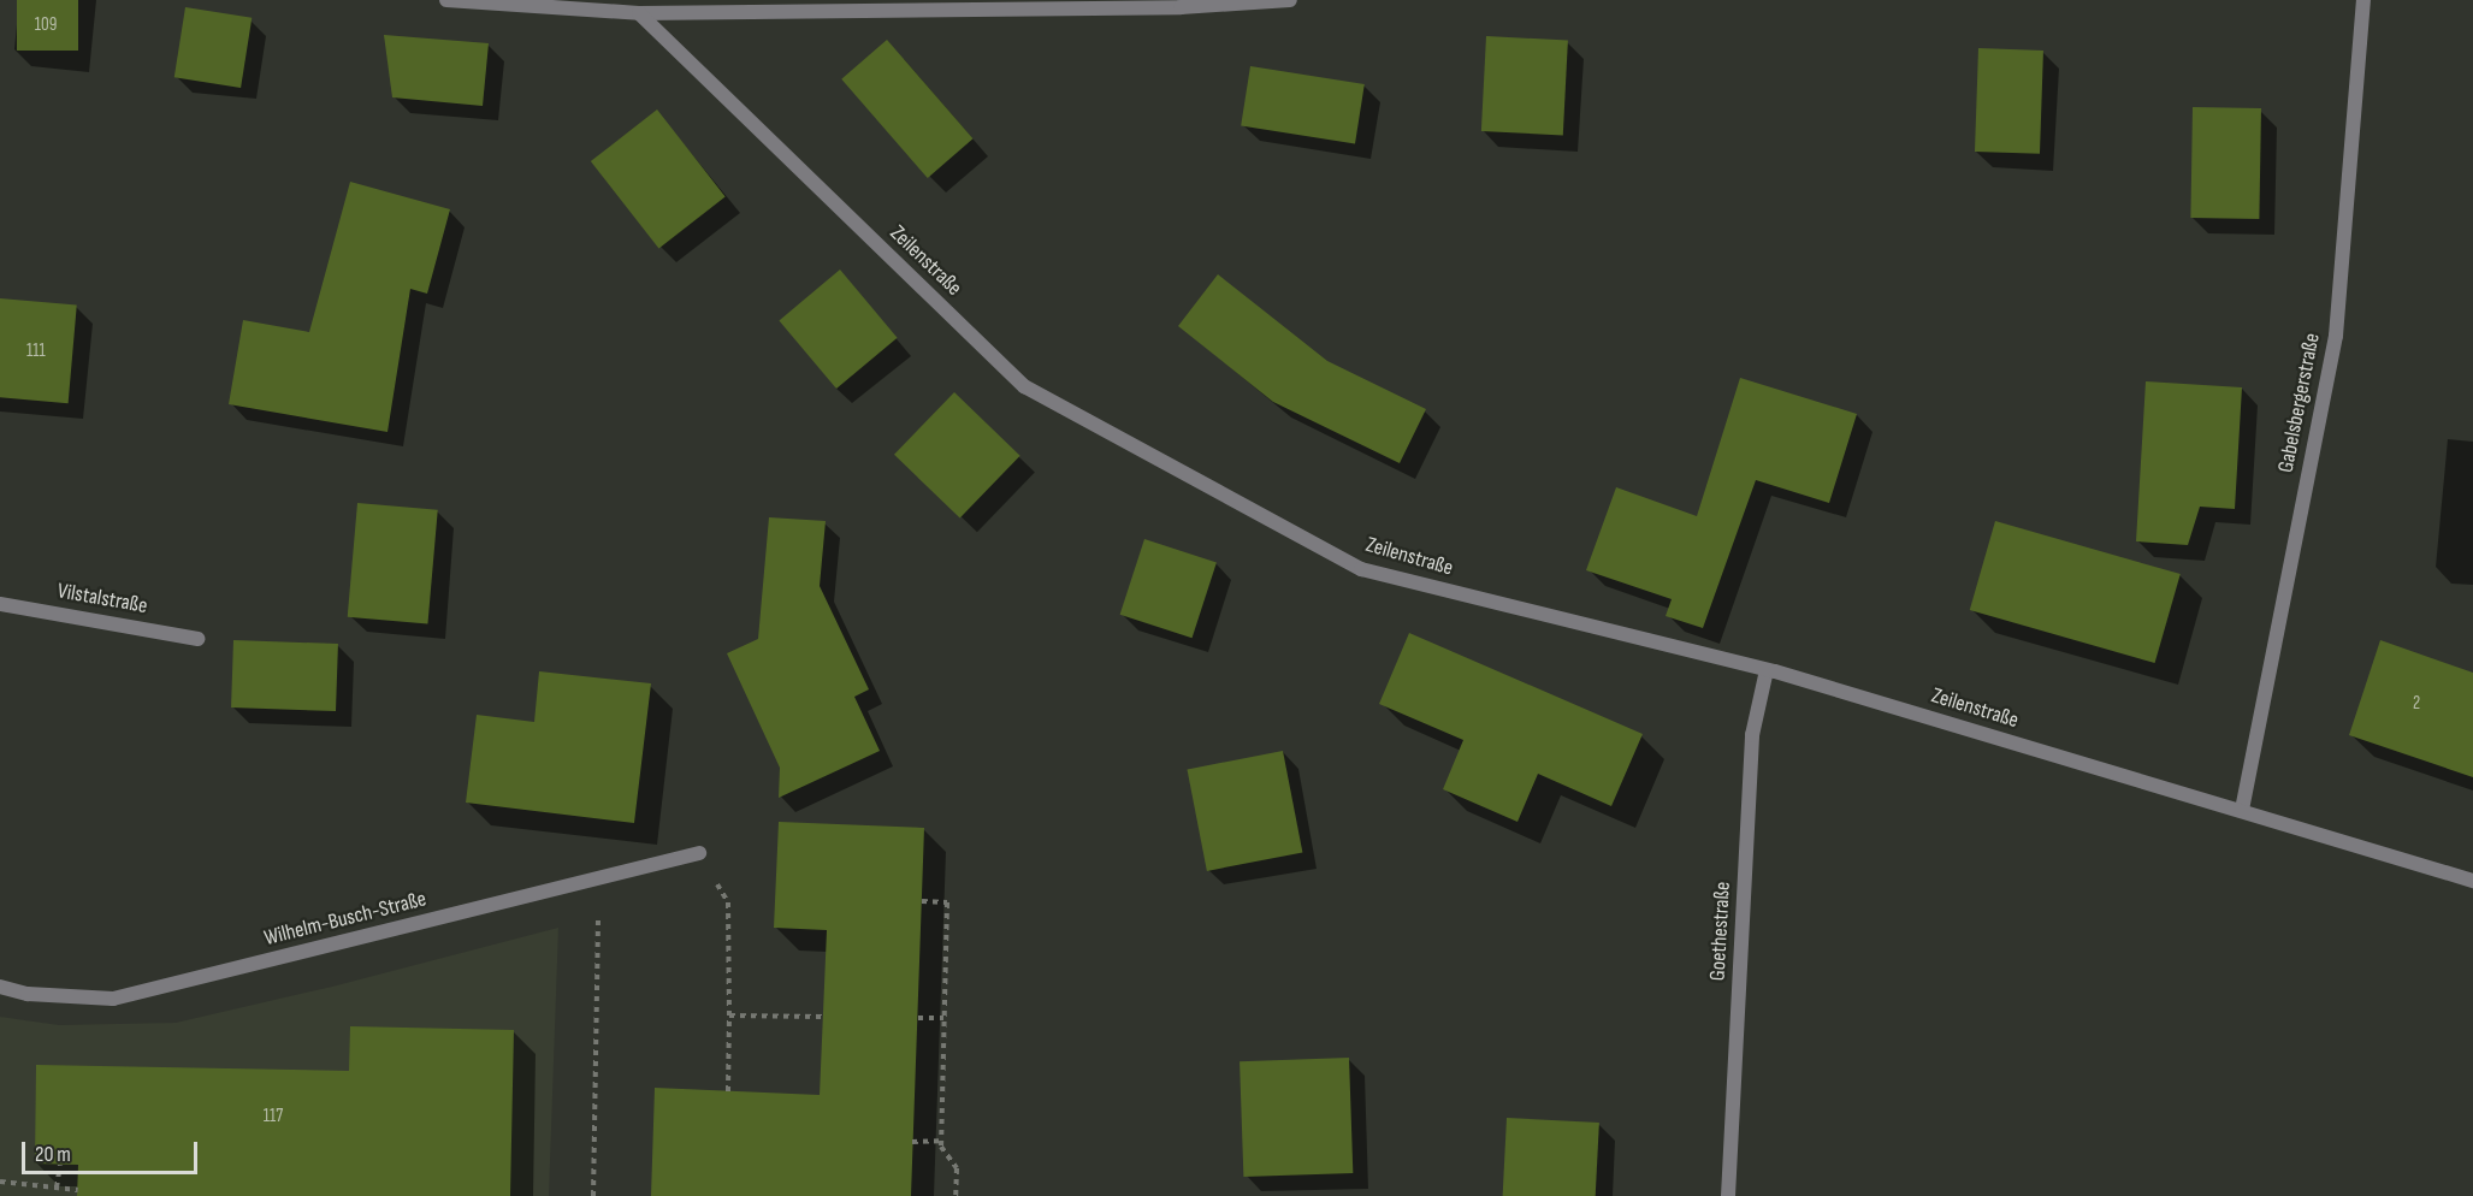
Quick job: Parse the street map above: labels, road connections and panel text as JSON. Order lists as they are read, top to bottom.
{
  "streets": {
    "street": [
      "Zeilenstraße",
      "Gabelsbergerstraße",
      "Vilstalstraße",
      "Wilhelm-Busch-Straße",
      "Goethestraße"
    ]
  },
  "crossings": [
    ["Zeilenstraße", "Gabelsbergerstraße"],
    ["Zeilenstraße", "Goethestraße"]
  ],
  "house_numbers": [
    "109",
    "111",
    "2",
    "117"
  ],
  "scale_bar": "20 m"
}
